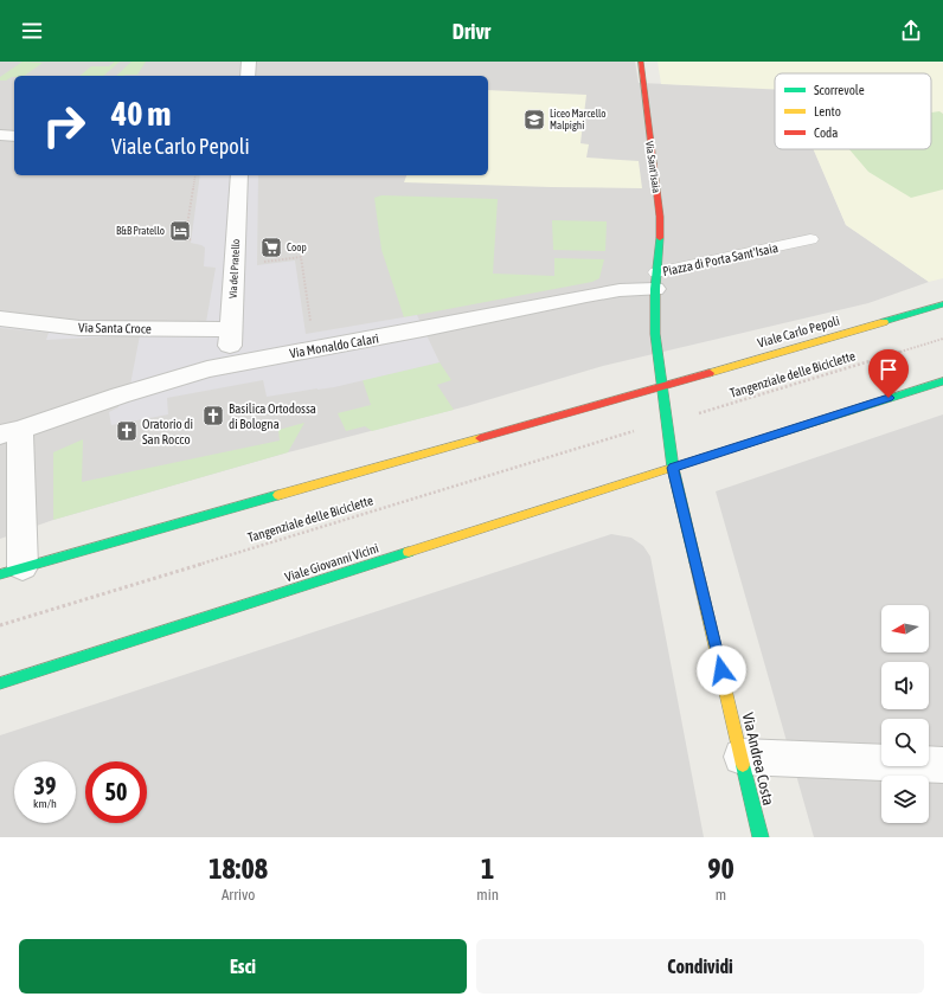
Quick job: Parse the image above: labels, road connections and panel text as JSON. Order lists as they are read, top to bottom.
{
  "streets": {
    "main road": [
      "Via Sant'Isaia",
      "Piazza di Porta Sant'Isaia",
      "Viale Carlo Pepoli",
      "Viale Giovanni Vicini",
      "Via Andrea Costa"
    ],
    "street": ["Via del Pratello", "Via Santa Croce", "Via Monaldo Calari"],
    "path": ["Tangenziale delle Biciclette"]
  },
  "crossings": [
    ["Via Sant'Isaia", "Piazza di Porta Sant'Isaia"],
    ["Via Sant'Isaia", "Via Monaldo Calari"],
    ["Piazza di Porta Sant'Isaia", "Viale Carlo Pepoli"],
    ["Piazza di Porta Sant'Isaia", "Via Monaldo Calari"],
    ["Piazza di Porta Sant'Isaia", "Viale Giovanni Vicini"],
    ["Piazza di Porta Sant'Isaia", "Via Andrea Costa"],
    ["Via del Pratello", "Via Santa Croce"],
    ["Via del Pratello", "Via Monaldo Calari"],
    ["Viale Giovanni Vicini", "Via Andrea Costa"]
  ],
  "places": {
    "school or university": ["Liceo Marcello Malpighi"],
    "hotel": ["B&B Pratello"],
    "supermarket": ["Coop"],
    "church": ["Basilica Ortodossa di Bologna", "Oratorio di San Rocco"]
  },
  "legend": ["Scorrevole", "Lento", "Coda"],
  "north": "left",
  "page": {
    "header": "Drivr",
    "turn": ["40 m", "Viale Carlo Pepoli"],
    "speed": "39 km/h",
    "limit": "50",
    "eta": [
      "18:08",
      "Arrivo",
      "1",
      "min",
      "90",
      "m"
    ],
    "buttons": ["Esci", "Condividi"]
  }
}
